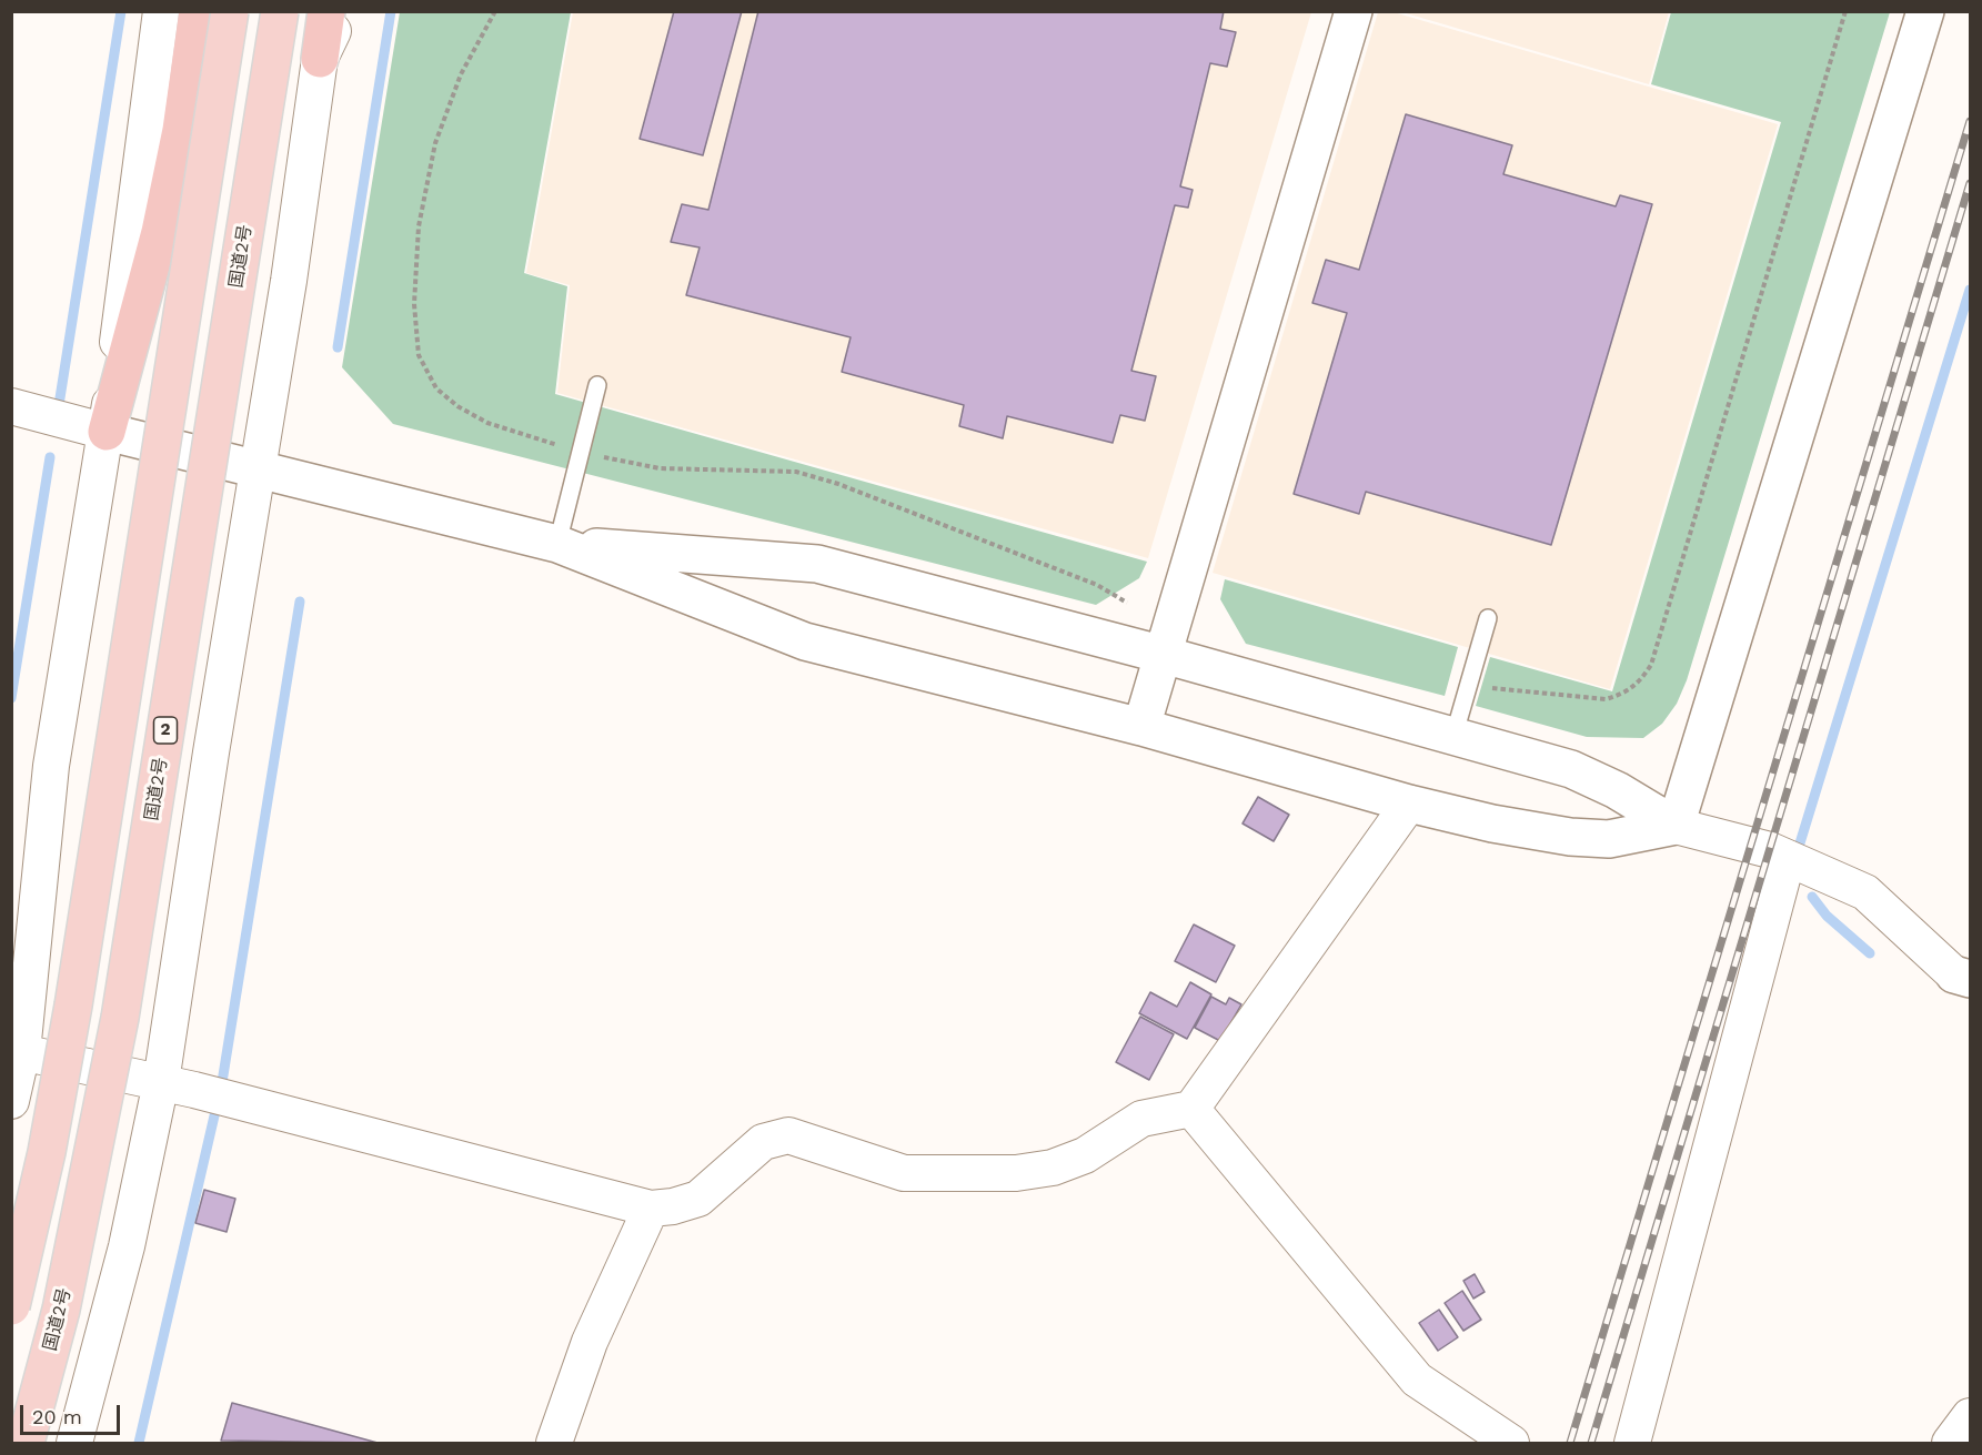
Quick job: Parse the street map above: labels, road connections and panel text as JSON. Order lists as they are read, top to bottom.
{
  "streets": {
    "highway": ["国道2号", "2"]
  },
  "scale_bar": "20 m"
}
